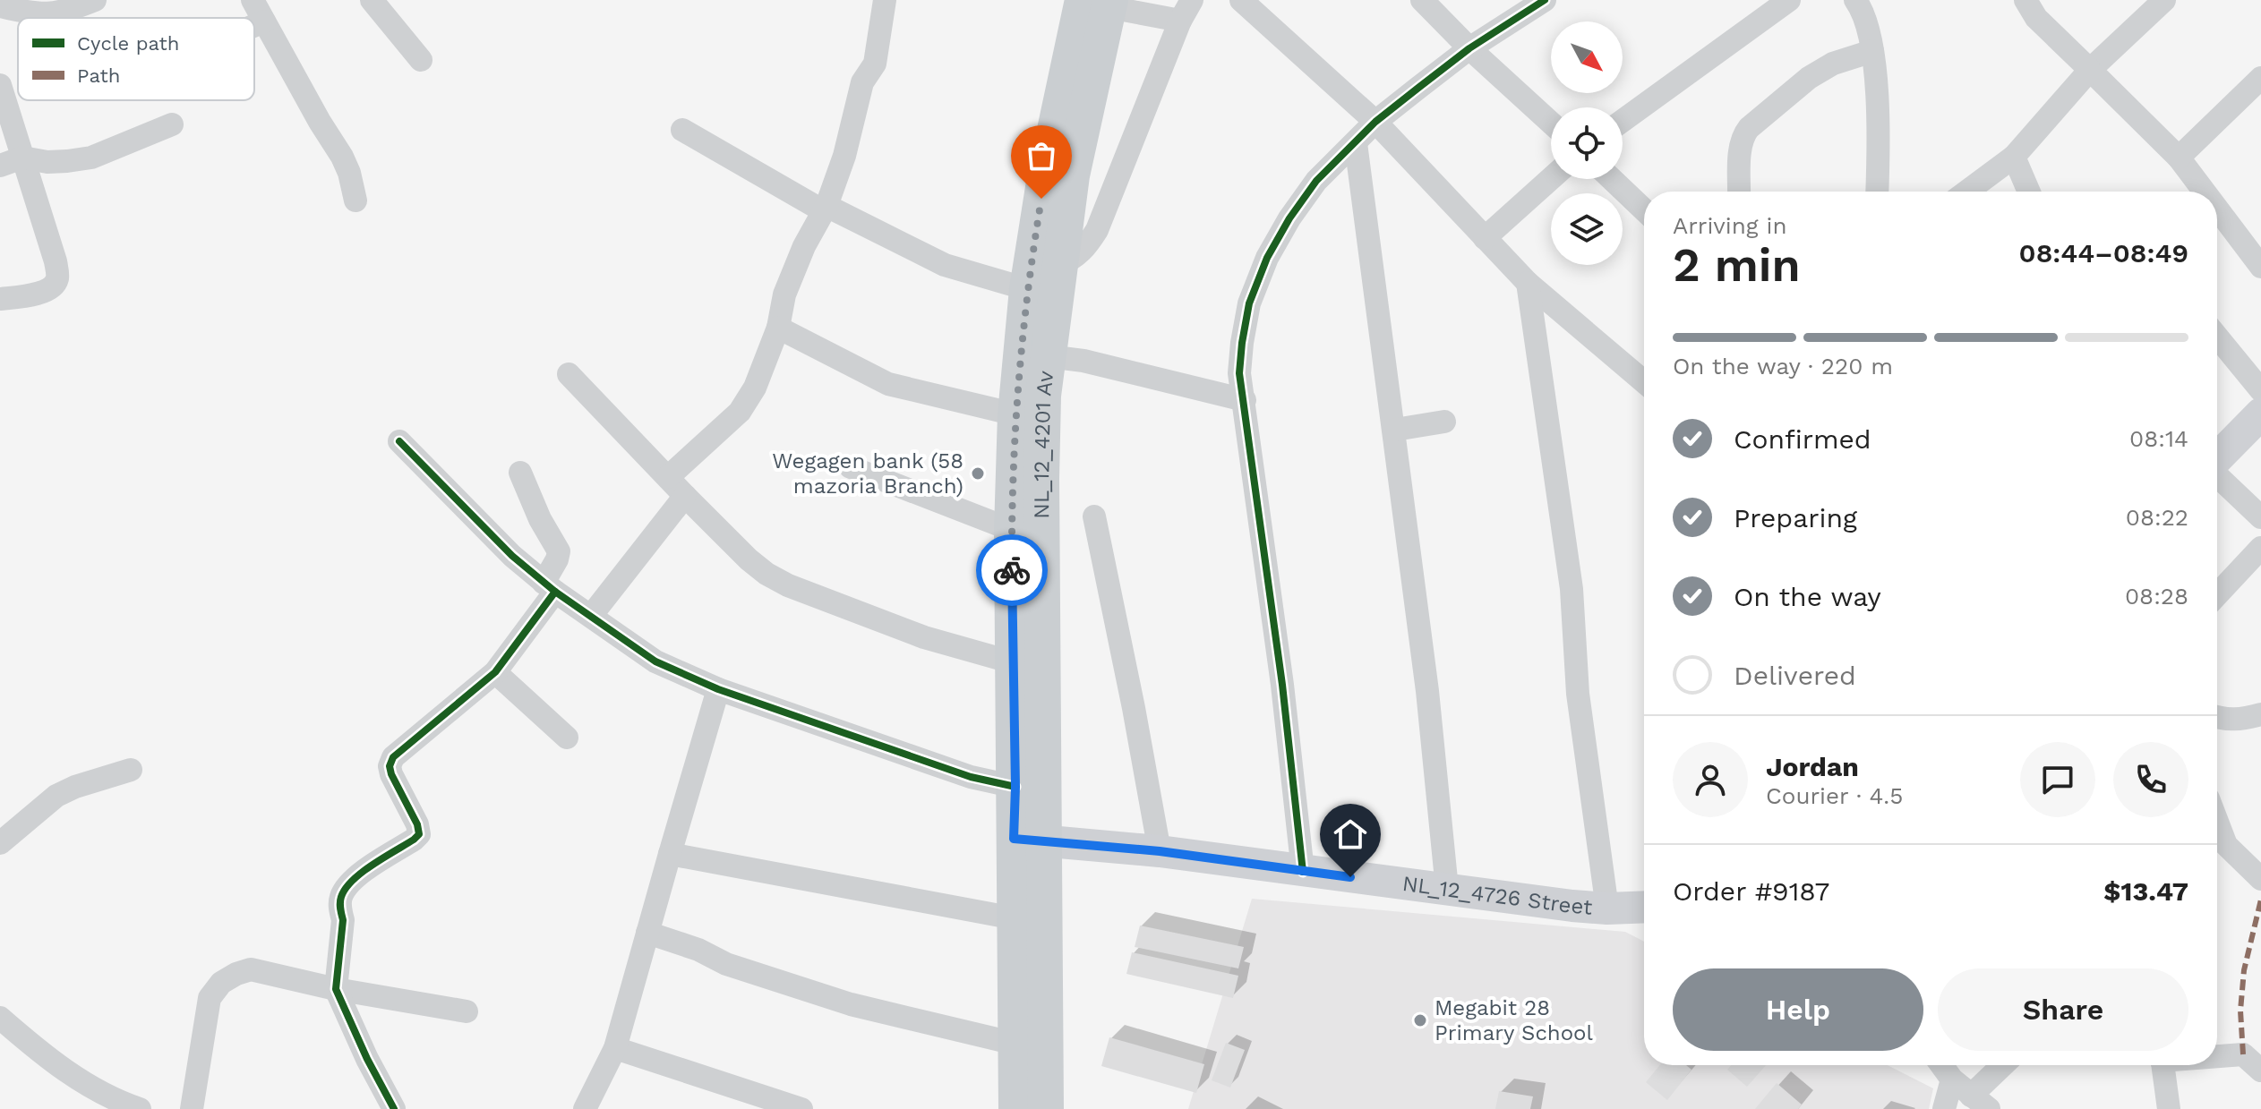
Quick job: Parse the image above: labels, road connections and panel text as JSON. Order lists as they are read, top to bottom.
{
  "streets": {
    "main road": ["NL_12_4201 Av"],
    "street": ["NL_12_4726 Street"]
  },
  "crossings": [
    ["NL_12_4201 Av", "NL_12_4726 Street"]
  ],
  "places": ["Wegagen bank (58 mazoria Branch)", "Megabit 28 Primary School"],
  "legend": ["Cycle path", "Path"],
  "north": "bottom right",
  "page": {
    "heading": ["2 min", "Arriving in", "08:44–08:49"],
    "panel": [
      "Jordan",
      "Courier · 4.5",
      "Order #9187",
      "$13.47"
    ],
    "bar": "On the way · 220 m",
    "list": [
      ["Confirmed", "08:14"],
      ["Preparing", "08:22"],
      ["On the way", "08:28"],
      "Delivered"
    ],
    "buttons": ["Help", "Share"]
  }
}
